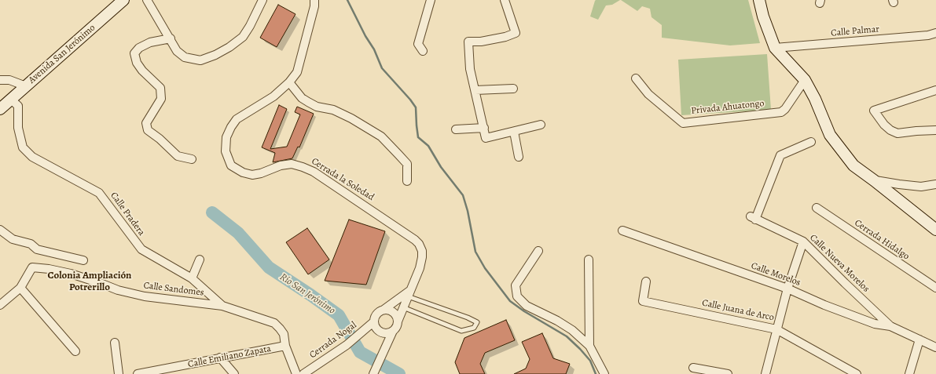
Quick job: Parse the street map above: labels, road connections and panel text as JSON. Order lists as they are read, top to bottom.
{
  "streets": {
    "street": [
      "Calle Palmar",
      "Avenida San Jerónimo",
      "Privada Ahuatongo",
      "Cerrada la Soledad",
      "Calle Pradera",
      "Cerrada Hidalgo",
      "Calle Nueva Morelos",
      "Calle Morelos",
      "Calle Sandomes",
      "Calle Juana de Arco",
      "Cerrada Nogal",
      "Calle Emiliano Zapata"
    ]
  },
  "crossings": [
    ["Avenida San Jerónimo", "Calle Pradera"],
    ["Cerrada la Soledad", "Cerrada Nogal"],
    ["Calle Pradera", "Calle Sandomes"],
    ["Calle Nueva Morelos", "Calle Morelos"]
  ],
  "districts": ["Colonia Ampliación Potrerillo"],
  "water": ["Río San Jerónimo"]
}
